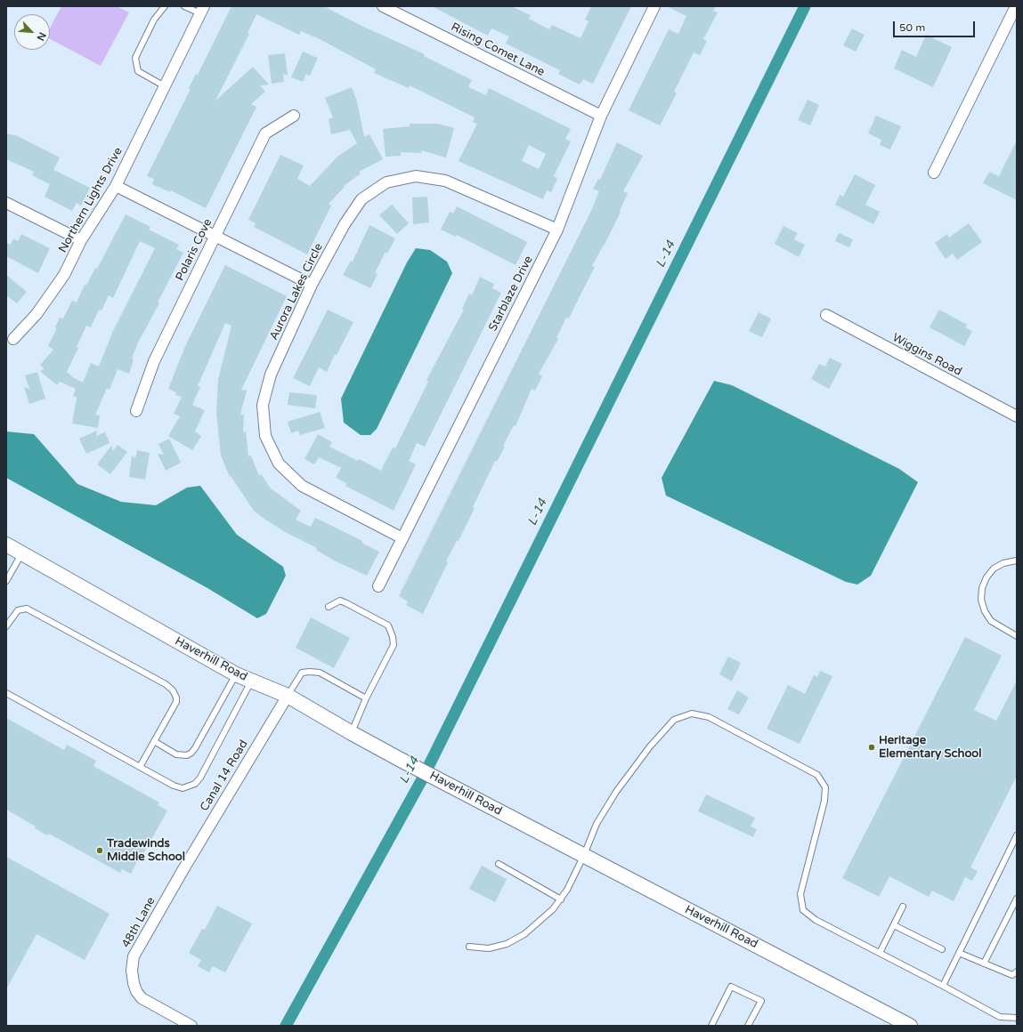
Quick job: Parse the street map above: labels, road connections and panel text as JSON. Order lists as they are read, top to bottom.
{
  "streets": {
    "street": [
      "Rising Comet Lane",
      "Northern Lights Drive",
      "Polaris Cove",
      "Aurora Lakes Circle",
      "Starblaze Drive",
      "Wiggins Road",
      "Haverhill Road",
      "Canal 14 Road",
      "48th Lane"
    ]
  },
  "crossings": [
    ["Rising Comet Lane", "Starblaze Drive"],
    ["Aurora Lakes Circle", "Starblaze Drive"],
    ["Haverhill Road", "Canal 14 Road"],
    ["Canal 14 Road", "48th Lane"]
  ],
  "water": ["L-14"],
  "places": ["Heritage Elementary School", "Tradewinds Middle School"],
  "scale_bar": "50 m",
  "north": "bottom right"
}
